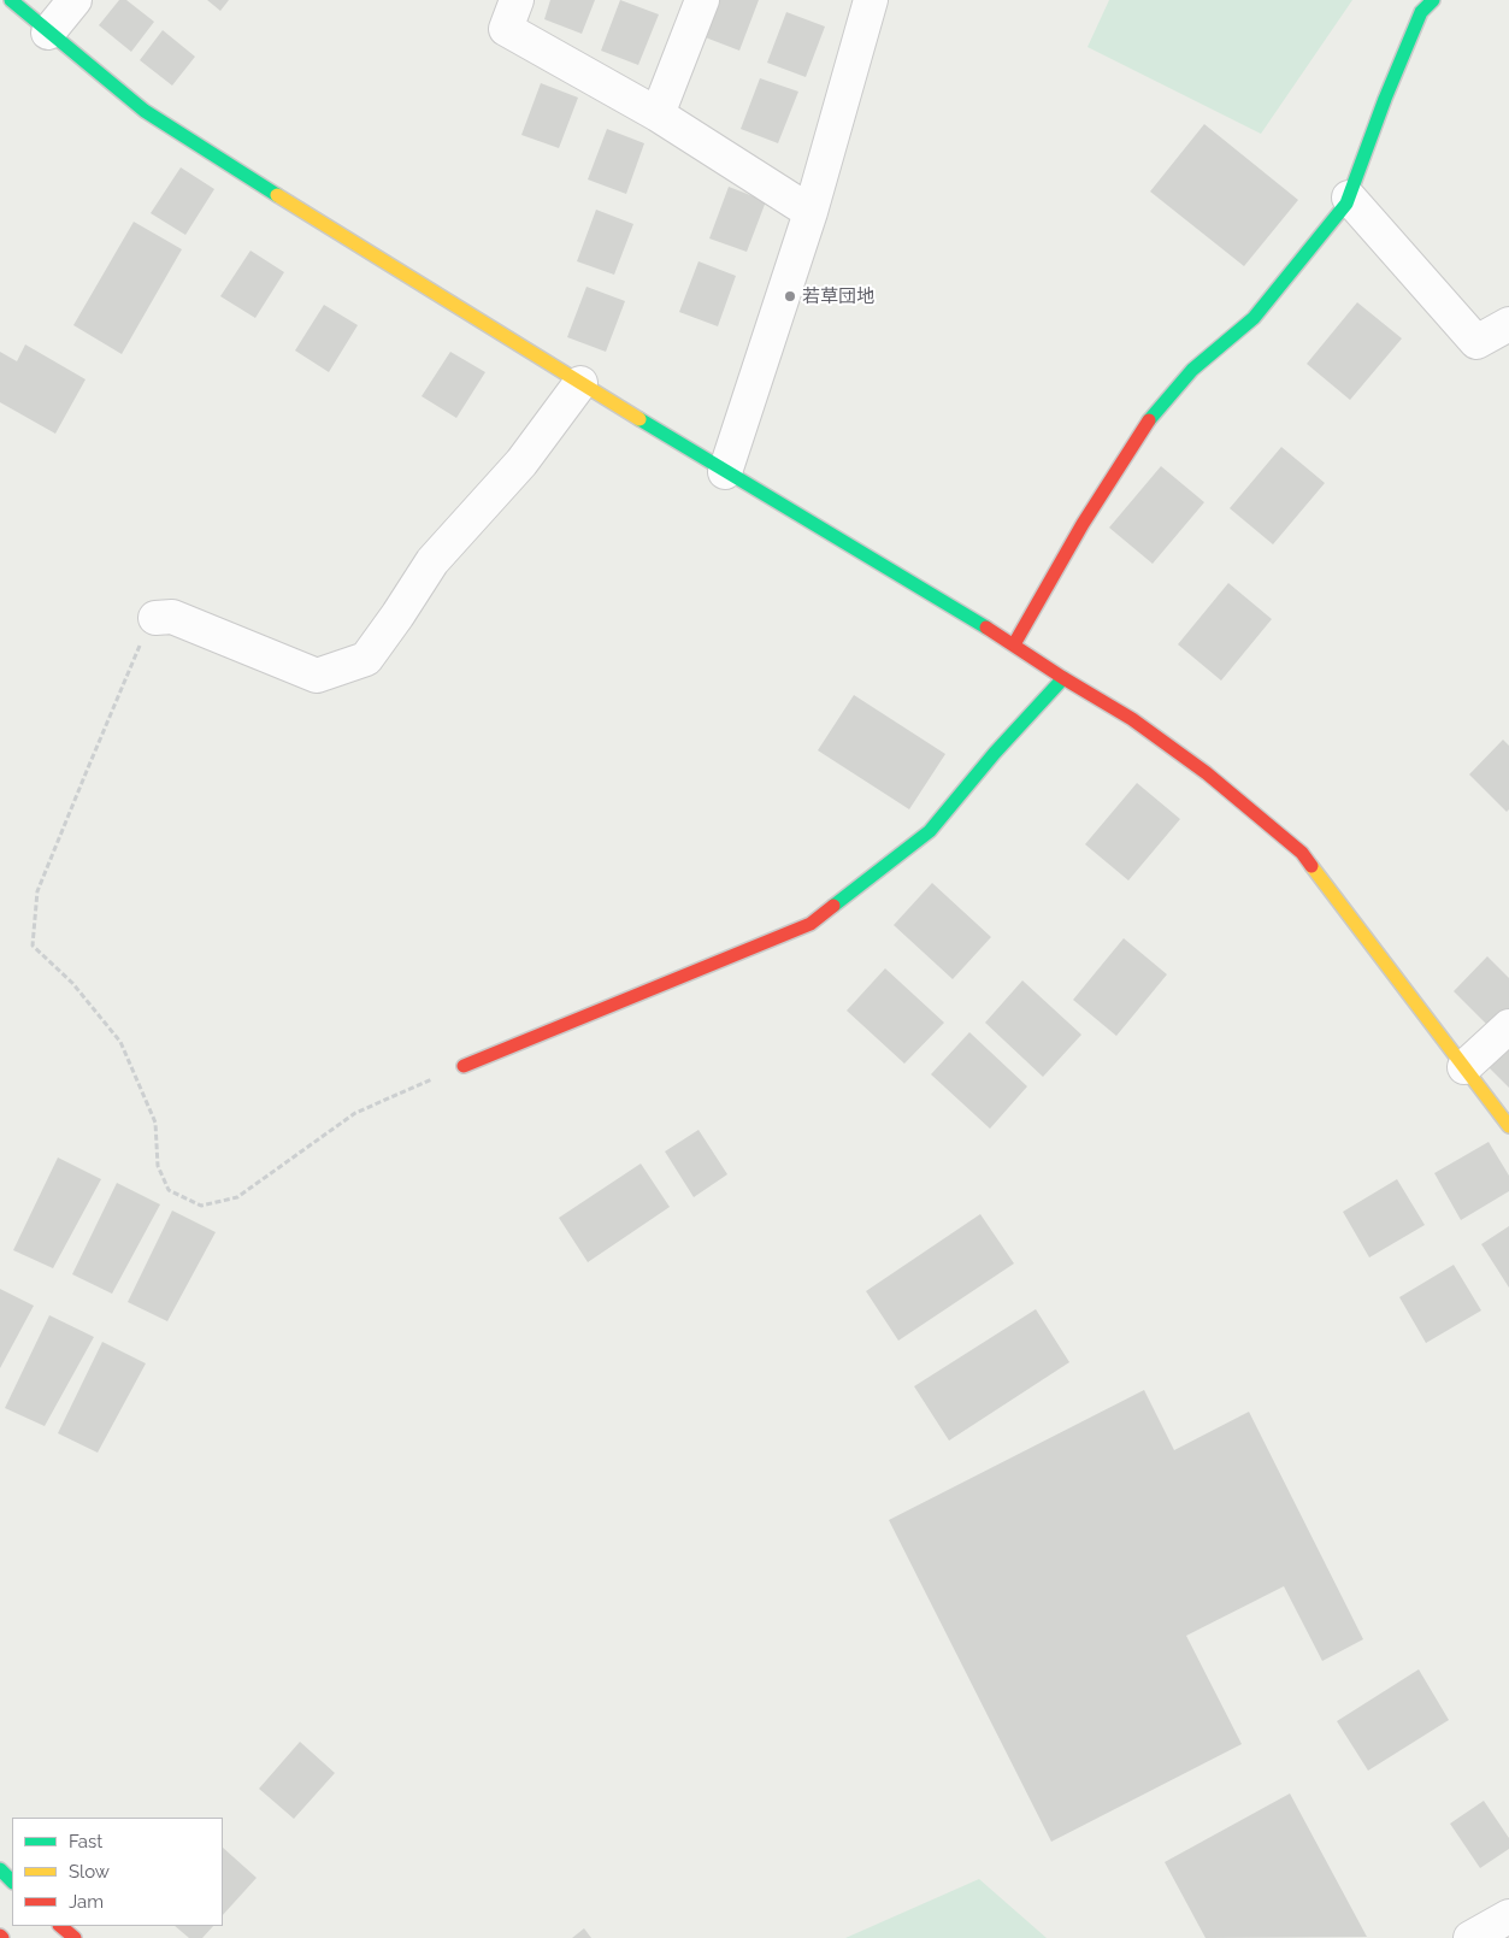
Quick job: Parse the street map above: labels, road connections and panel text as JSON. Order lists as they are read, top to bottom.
{
  "places": ["若草団地"],
  "legend": ["Fast", "Slow", "Jam"]
}
